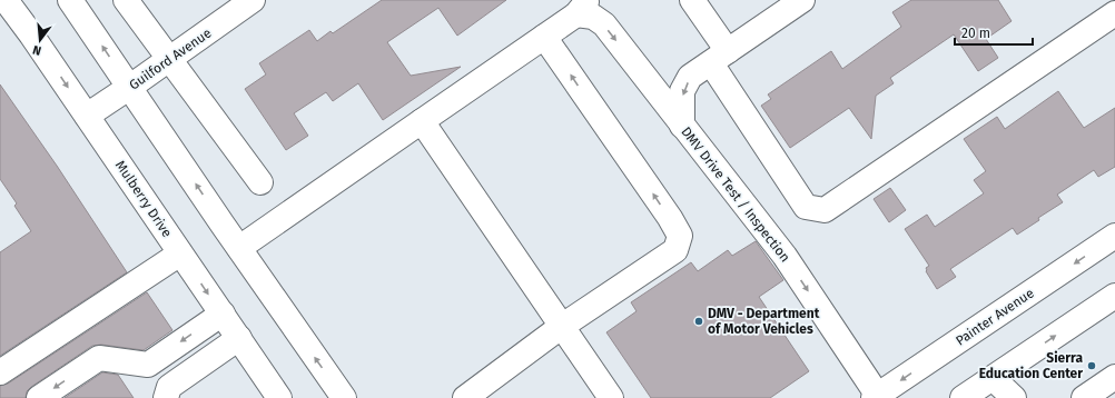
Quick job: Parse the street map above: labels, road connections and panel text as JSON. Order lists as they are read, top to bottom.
{
  "streets": {
    "main road": [
      "Guilford Avenue",
      "DMV Drive Test / Inspection",
      "Mulberry Drive",
      "Painter Avenue"
    ]
  },
  "crossings": [
    ["Guilford Avenue", "Mulberry Drive"],
    ["DMV Drive Test / Inspection", "Painter Avenue"]
  ],
  "places": ["DMV - Department of Motor Vehicles", "Sierra Education Center"],
  "scale_bar": "20 m",
  "north": "bottom"
}
